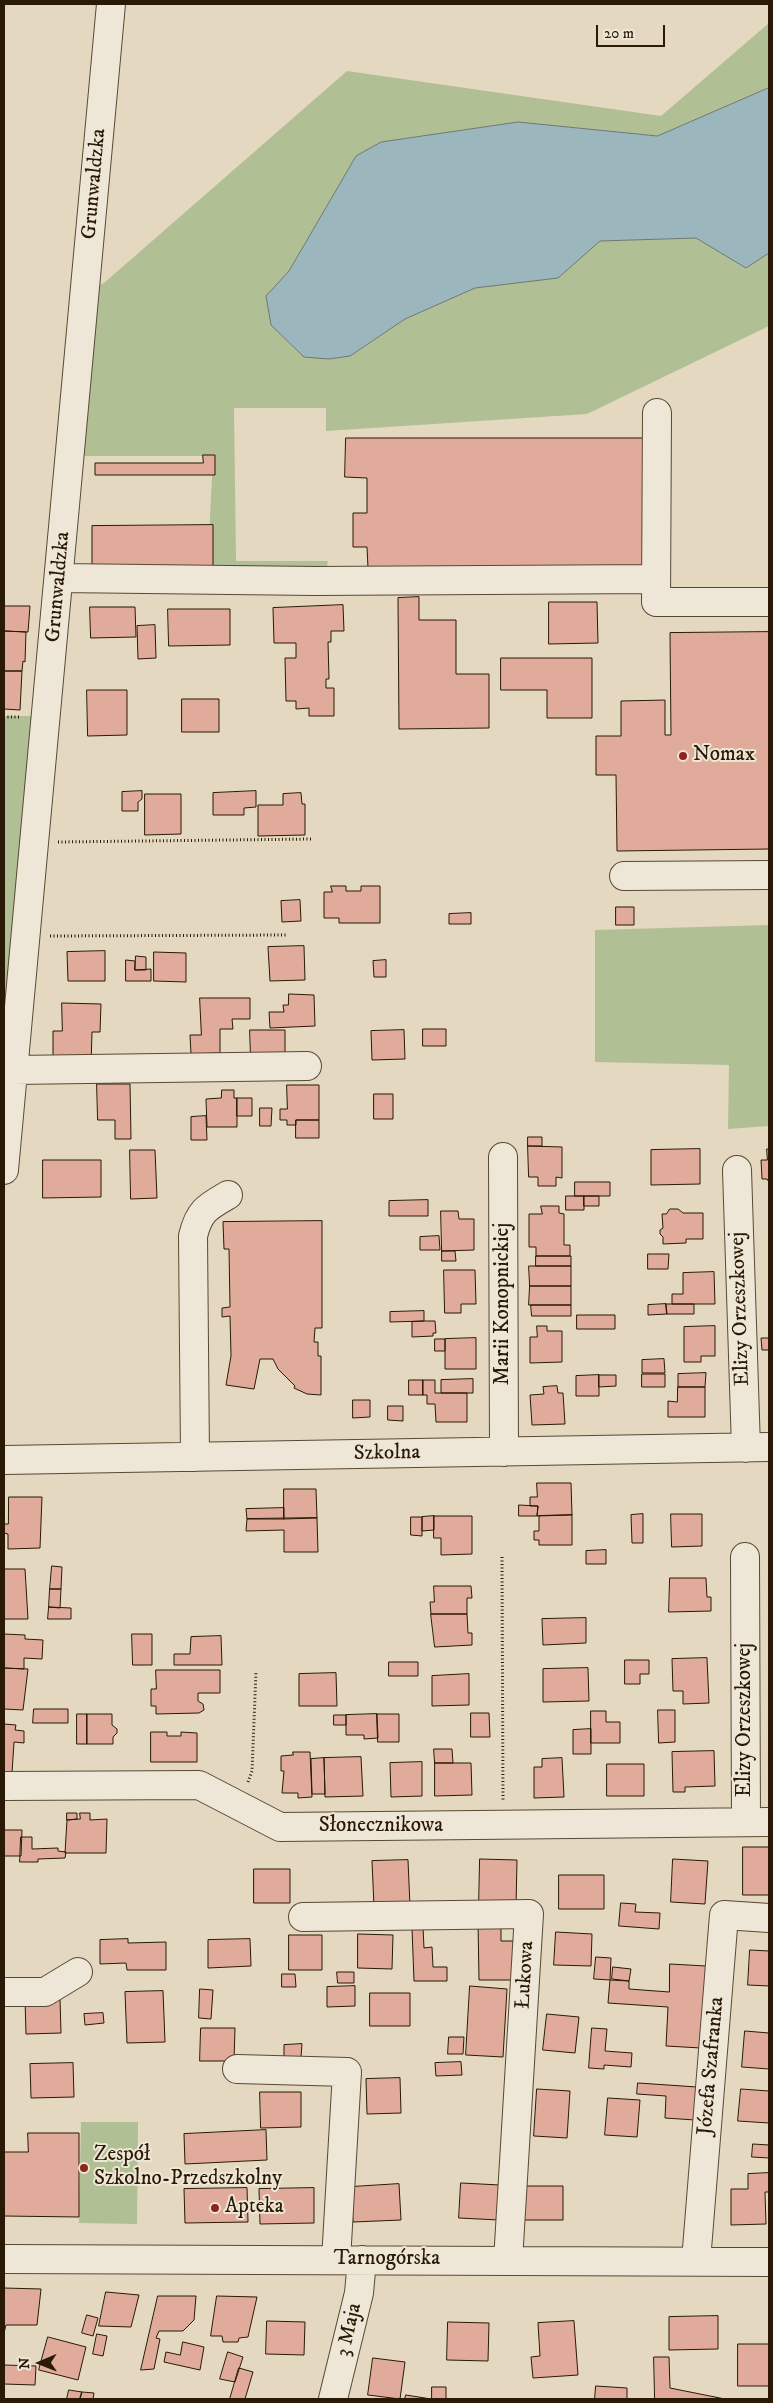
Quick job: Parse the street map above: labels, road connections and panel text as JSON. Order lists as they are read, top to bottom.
{
  "streets": {
    "street": [
      "Grunwaldzka",
      "Marii Konopnickiej",
      "Elizy Orzeszkowej",
      "Szkolna",
      "Słonecznikowa",
      "Łukowa",
      "Józefa Szafranka",
      "Tarnogórska",
      "3 Maja"
    ]
  },
  "crossings": [
    ["Marii Konopnickiej", "Szkolna"],
    ["Elizy Orzeszkowej", "Szkolna"],
    ["Elizy Orzeszkowej", "Słonecznikowa"],
    ["Łukowa", "Tarnogórska"],
    ["Józefa Szafranka", "Tarnogórska"],
    ["Tarnogórska", "3 Maja"]
  ],
  "places": ["Nomax", "Zespół Szkolno-Przedszkolny", "Apteka"],
  "scale_bar": "20 m",
  "north": "left"
}
